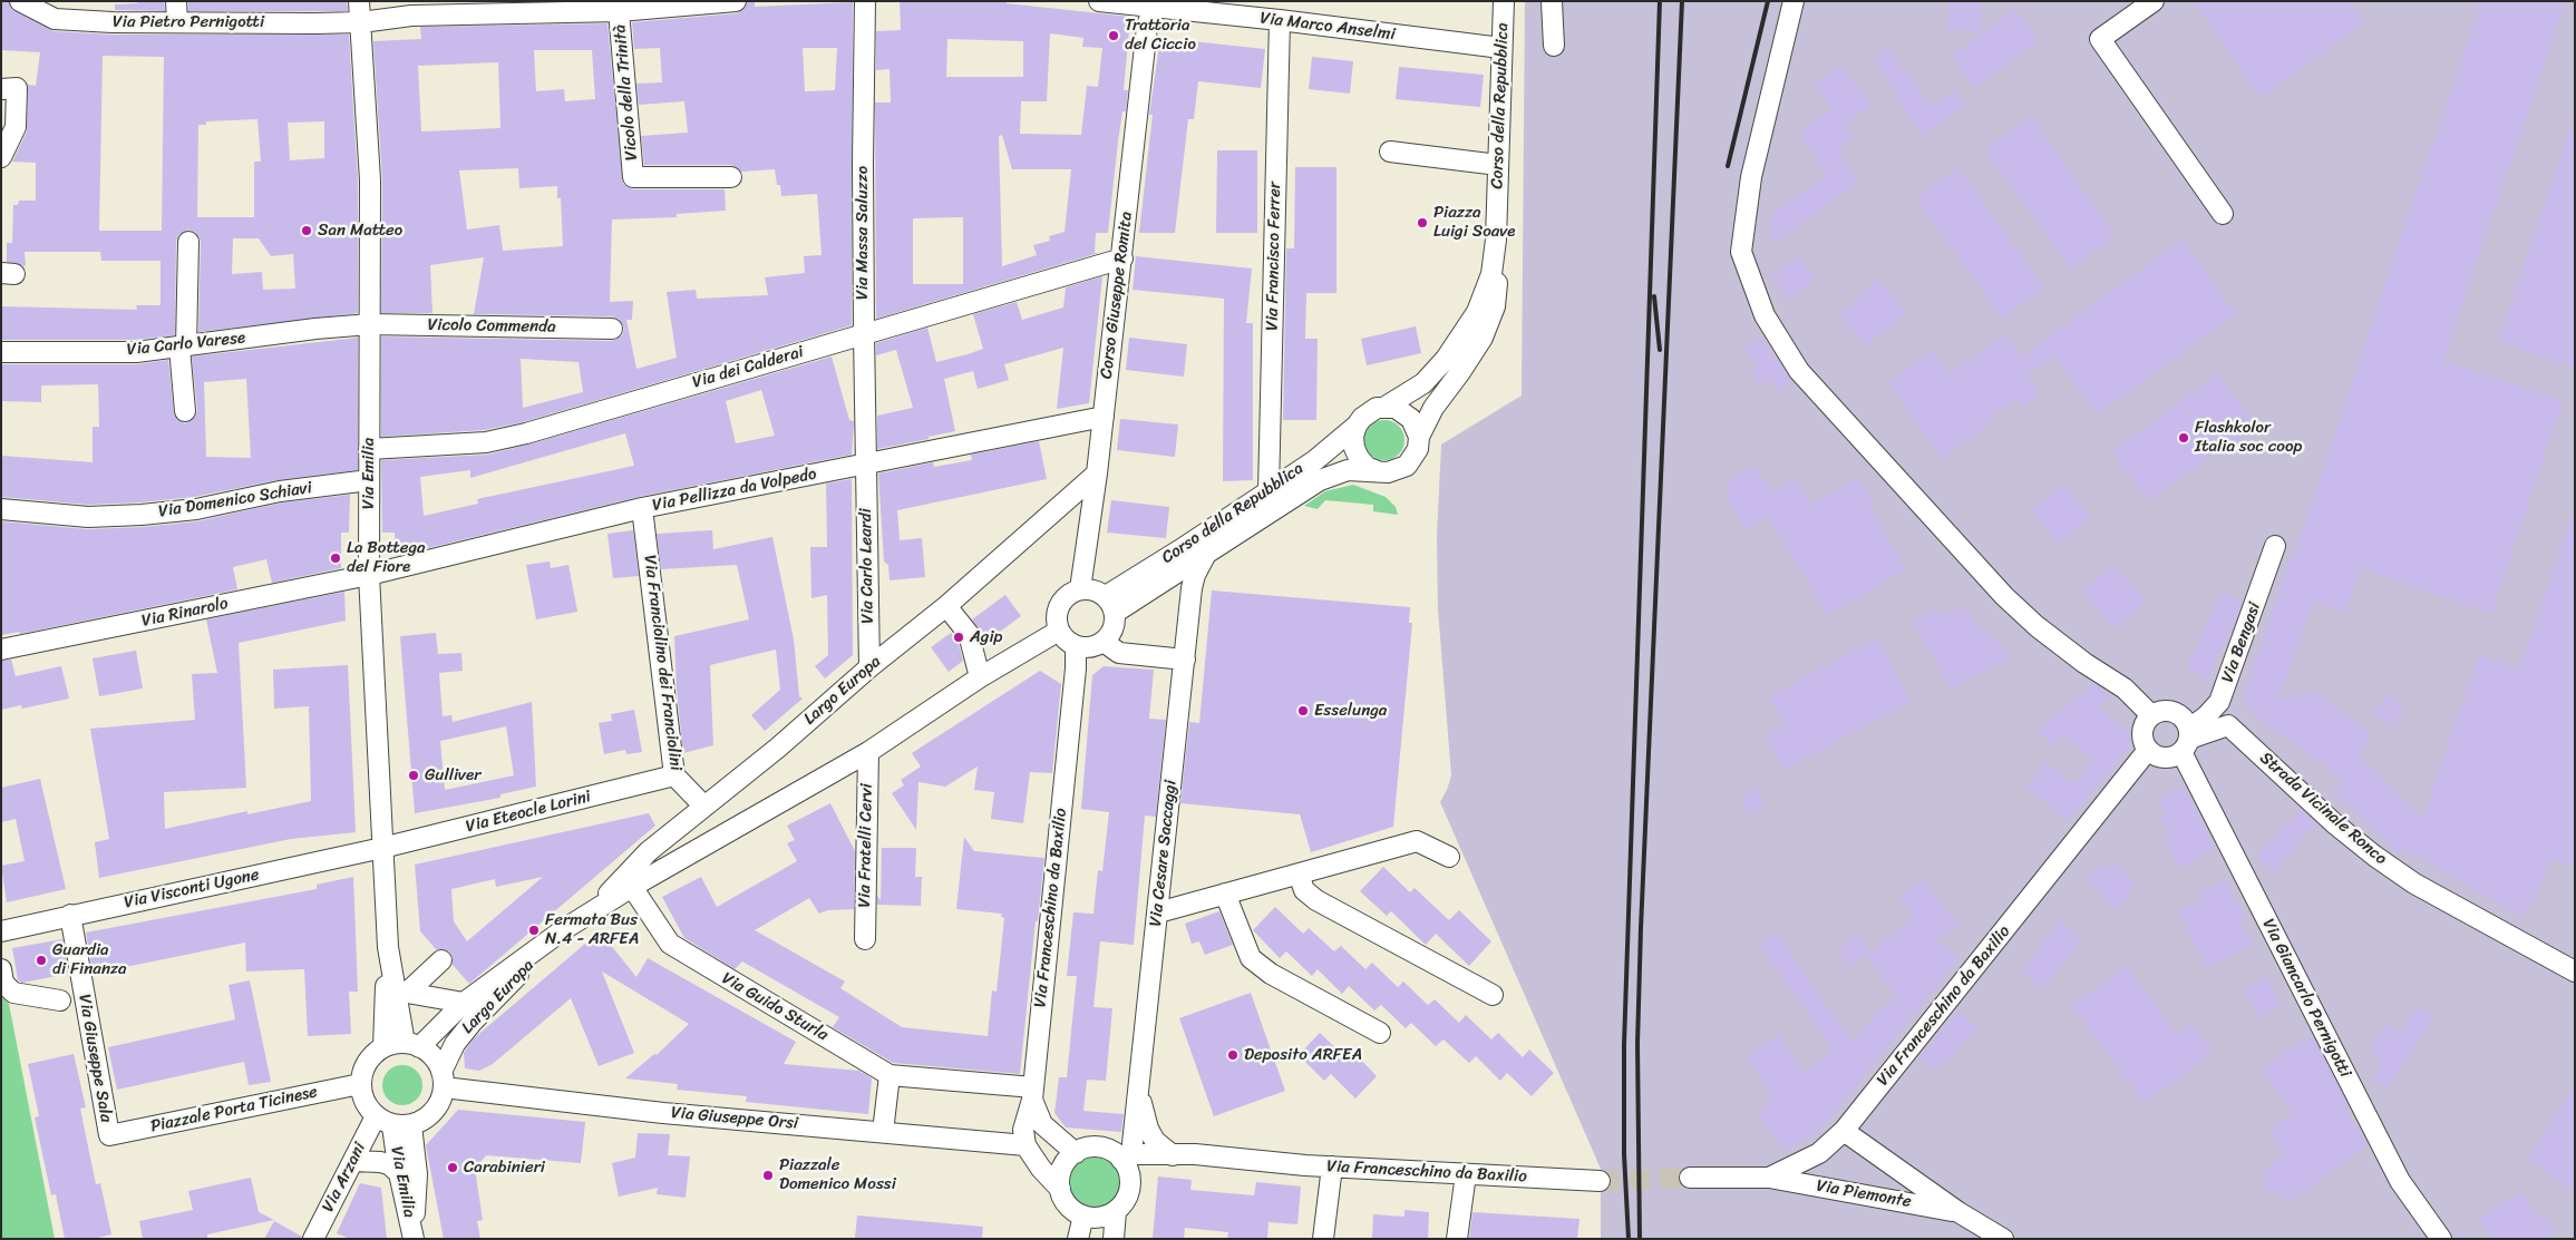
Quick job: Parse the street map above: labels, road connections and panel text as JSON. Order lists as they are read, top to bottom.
{
  "streets": {
    "street": [
      "Via Pietro Pernigotti",
      "Via Marco Anselmi",
      "Vicolo della Trinità",
      "Corso della Repubblica",
      "Via Massa Saluzzo",
      "Via Francisco Ferrer",
      "Corso Giuseppe Romita",
      "Vicolo Commenda",
      "Via Carlo Varese",
      "Via dei Calderai",
      "Via Emilia",
      "Via Pellizza da Volpedo",
      "Via Domenico Schiavi",
      "Via Carlo Leardi",
      "Via Rinarolo",
      "Via Bengasi",
      "Via Franciolino dei Franciolini",
      "Largo Europa",
      "Strada Vicinale Ronco",
      "Via Eteocle Lorini",
      "Via Fratelli Cervi",
      "Via Cesare Saccaggi",
      "Via Visconti Ugone",
      "Via Franceschino da Baxilio",
      "Via Giancarlo Pernigotti",
      "Via Guido Sturla",
      "Via Giuseppe Sala",
      "Piazzale Porta Ticinese",
      "Via Giuseppe Orsi",
      "Via Arzani",
      "Via Piemonte"
    ]
  },
  "crossings": [
    ["Via Pietro Pernigotti", "Vicolo della Trinità"],
    ["Via Pietro Pernigotti", "Via Emilia"],
    ["Via Marco Anselmi", "Corso della Repubblica"],
    ["Via Marco Anselmi", "Via Francisco Ferrer"],
    ["Via Marco Anselmi", "Corso Giuseppe Romita"],
    ["Corso della Repubblica", "Via Francisco Ferrer"],
    ["Corso della Repubblica", "Corso Giuseppe Romita"],
    ["Corso della Repubblica", "Largo Europa"],
    ["Corso della Repubblica", "Via Cesare Saccaggi"],
    ["Corso della Repubblica", "Via Franceschino da Baxilio"],
    ["Via Massa Saluzzo", "Via dei Calderai"],
    ["Via Massa Saluzzo", "Via Pellizza da Volpedo"],
    ["Via Massa Saluzzo", "Via Carlo Leardi"],
    ["Corso Giuseppe Romita", "Via dei Calderai"],
    ["Corso Giuseppe Romita", "Via Pellizza da Volpedo"],
    ["Corso Giuseppe Romita", "Largo Europa"],
    ["Corso Giuseppe Romita", "Via Franceschino da Baxilio"],
    ["Vicolo Commenda", "Via Carlo Varese"],
    ["Vicolo Commenda", "Via Emilia"],
    ["Via Carlo Varese", "Via Emilia"],
    ["Via dei Calderai", "Via Emilia"],
    ["Via Emilia", "Via Pellizza da Volpedo"],
    ["Via Emilia", "Via Domenico Schiavi"],
    ["Via Emilia", "Via Rinarolo"],
    ["Via Emilia", "Largo Europa"],
    ["Via Emilia", "Via Eteocle Lorini"],
    ["Via Emilia", "Via Visconti Ugone"],
    ["Via Emilia", "Piazzale Porta Ticinese"],
    ["Via Emilia", "Via Giuseppe Orsi"],
    ["Via Emilia", "Via Arzani"],
    ["Via Pellizza da Volpedo", "Via Carlo Leardi"],
    ["Via Pellizza da Volpedo", "Via Rinarolo"],
    ["Via Pellizza da Volpedo", "Via Franciolino dei Franciolini"],
    ["Via Carlo Leardi", "Largo Europa"],
    ["Via Bengasi", "Strada Vicinale Ronco"],
    ["Via Bengasi", "Via Franceschino da Baxilio"],
    ["Via Bengasi", "Via Giancarlo Pernigotti"],
    ["Via Franciolino dei Franciolini", "Largo Europa"],
    ["Via Franciolino dei Franciolini", "Via Eteocle Lorini"],
    ["Largo Europa", "Via Fratelli Cervi"],
    ["Largo Europa", "Via Franceschino da Baxilio"],
    ["Largo Europa", "Via Guido Sturla"],
    ["Largo Europa", "Piazzale Porta Ticinese"],
    ["Largo Europa", "Via Giuseppe Orsi"],
    ["Largo Europa", "Via Arzani"],
    ["Strada Vicinale Ronco", "Via Franceschino da Baxilio"],
    ["Strada Vicinale Ronco", "Via Giancarlo Pernigotti"],
    ["Via Eteocle Lorini", "Via Visconti Ugone"],
    ["Via Cesare Saccaggi", "Via Franceschino da Baxilio"],
    ["Via Visconti Ugone", "Via Giuseppe Sala"],
    ["Via Franceschino da Baxilio", "Via Giancarlo Pernigotti"],
    ["Via Franceschino da Baxilio", "Via Piemonte"],
    ["Via Giuseppe Sala", "Piazzale Porta Ticinese"],
    ["Piazzale Porta Ticinese", "Via Giuseppe Orsi"],
    ["Piazzale Porta Ticinese", "Via Arzani"],
    ["Via Giuseppe Orsi", "Via Arzani"]
  ],
  "places": [
    "Trattoria del Ciccio",
    "Piazza Luigi Soave",
    "San Matteo",
    "Flashkolor Italia soc coop",
    "La Bottega del Fiore",
    "Agip",
    "Esselunga",
    "Gulliver",
    "Fermata Bus N.4 - ARFEA",
    "Guardia di Finanza",
    "Deposito ARFEA",
    "Carabinieri",
    "Piazzale Domenico Mossi"
  ]
}
